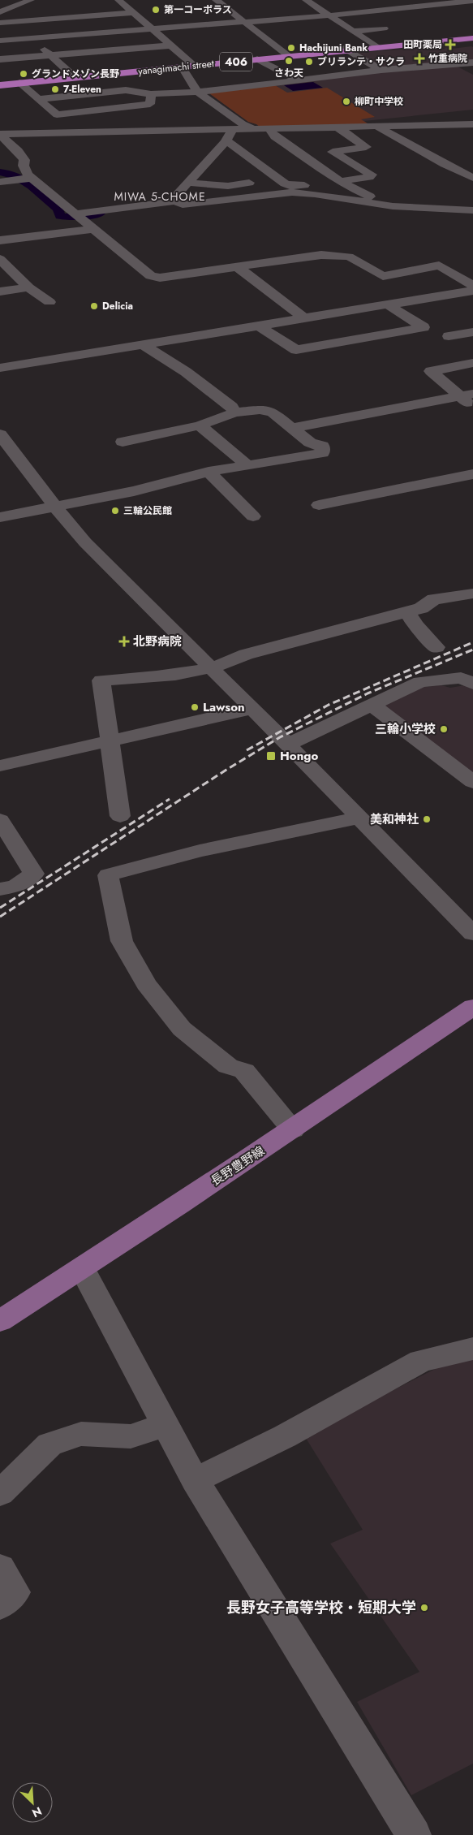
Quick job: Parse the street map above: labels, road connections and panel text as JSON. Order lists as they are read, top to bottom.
{
  "streets": {
    "highway": ["406", "yanagimachi street"],
    "main road": ["長野豊野線"]
  },
  "districts": ["MIWA 5-CHOME"],
  "places": {
    "other": [
      "第一コーポラス",
      "Hachijuni Bank",
      "さわ天",
      "ブリランテ・サクラ",
      "グランドメゾン長野",
      "7-Eleven",
      "柳町中学校",
      "Delicia",
      "三輪公民館",
      "Lawson",
      "三輪小学校",
      "美和神社",
      "長野女子高等学校・短期大学"
    ],
    "health": ["田町薬局", "竹重病院", "北野病院"],
    "transit": ["Hongo"]
  },
  "north": "bottom right"
}
